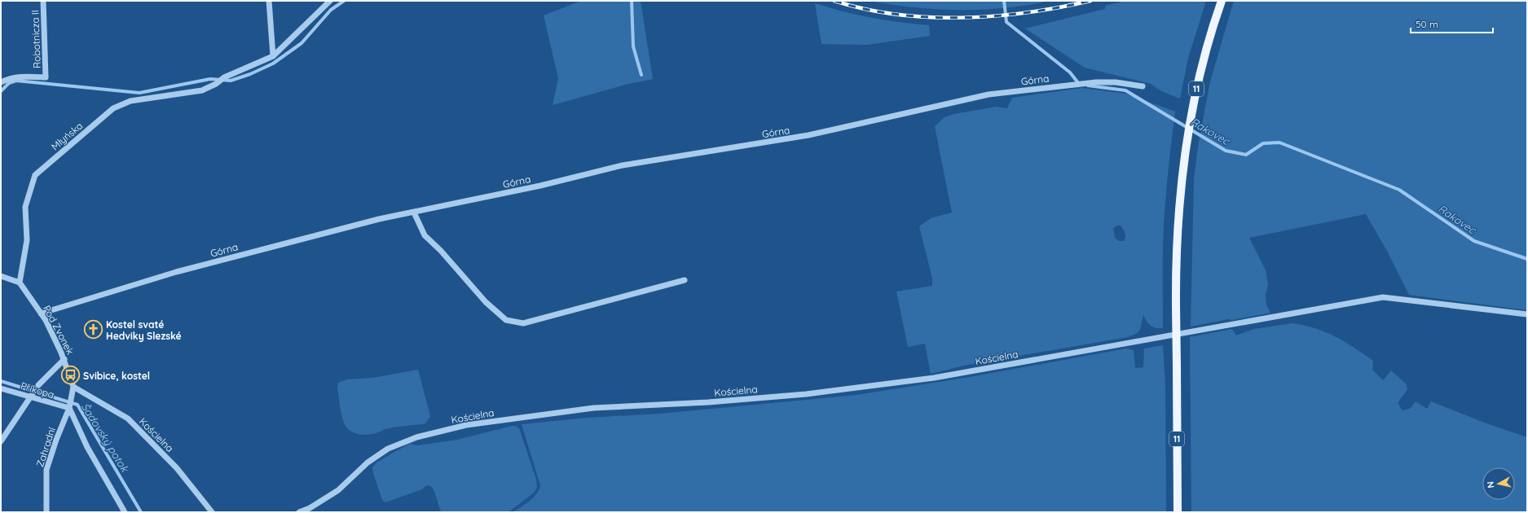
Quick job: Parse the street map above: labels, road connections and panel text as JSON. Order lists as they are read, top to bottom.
{
  "streets": {
    "main road": ["11"],
    "street": [
      "Robotnicza II",
      "Górna",
      "Młyńska",
      "Pod Zvonek",
      "Kościelna",
      "Příkopa",
      "Zahradní"
    ]
  },
  "crossings": [
    ["Górna", "Pod Zvonek"],
    ["Młyńska", "Pod Zvonek"],
    ["Pod Zvonek", "Kościelna"],
    ["Pod Zvonek", "Příkopa"],
    ["Pod Zvonek", "Zahradní"],
    ["Příkopa", "Zahradní"]
  ],
  "water": ["Rakovec", "Šadovský potok"],
  "places": {
    "church": ["Kostel svaté Hedviky Slezské"],
    "bus stop": ["Svibice, kostel"]
  },
  "scale_bar": "50 m",
  "north": "left"
}
